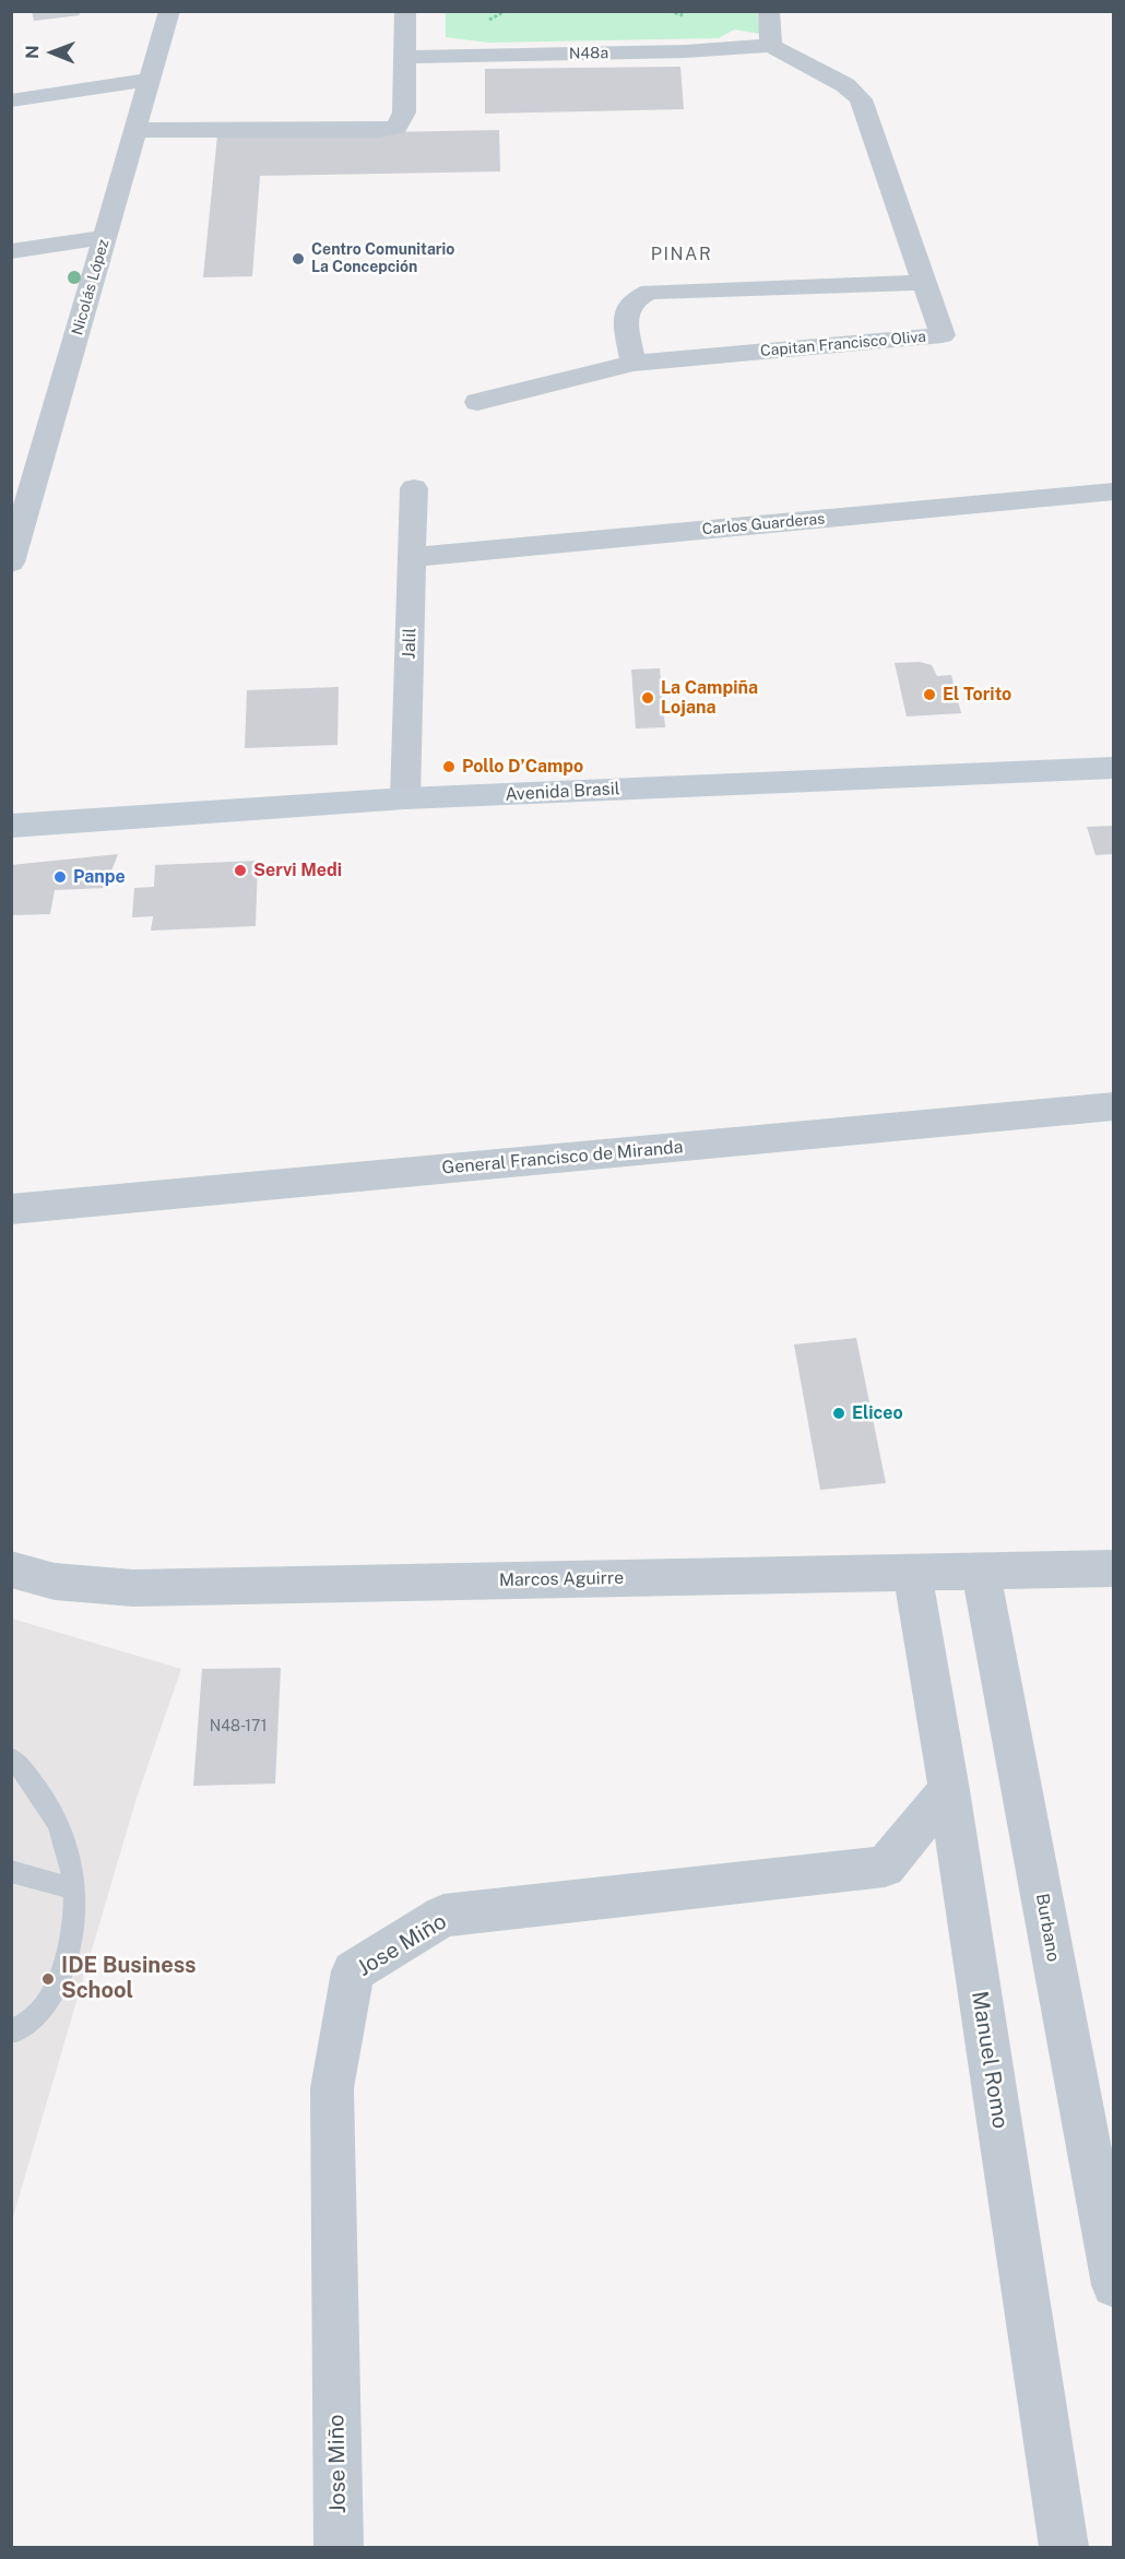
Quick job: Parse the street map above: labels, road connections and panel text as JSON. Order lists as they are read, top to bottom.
{
  "streets": {
    "street": [
      "N48a",
      "Nicolás López",
      "Capitan Francisco Oliva",
      "Carlos Guarderas",
      "Jalil",
      "Avenida Brasil",
      "General Francisco de Miranda",
      "Marcos Aguirre",
      "Burbano",
      "Jose Miño",
      "Manuel Romo"
    ]
  },
  "crossings": [
    ["N48a", "Capitan Francisco Oliva"],
    ["Carlos Guarderas", "Jalil"],
    ["Jalil", "Avenida Brasil"],
    ["Marcos Aguirre", "Burbano"],
    ["Marcos Aguirre", "Manuel Romo"],
    ["Jose Miño", "Manuel Romo"]
  ],
  "districts": ["PINAR"],
  "places": [
    "Centro Comunitario La Concepción",
    "El Torito",
    "La Campiña Lojana",
    "Pollo D’Campo",
    "Servi Medi",
    "Panpe",
    "Eliceo",
    "IDE Business School"
  ],
  "house_numbers": ["N48-171"],
  "north": "left"
}
